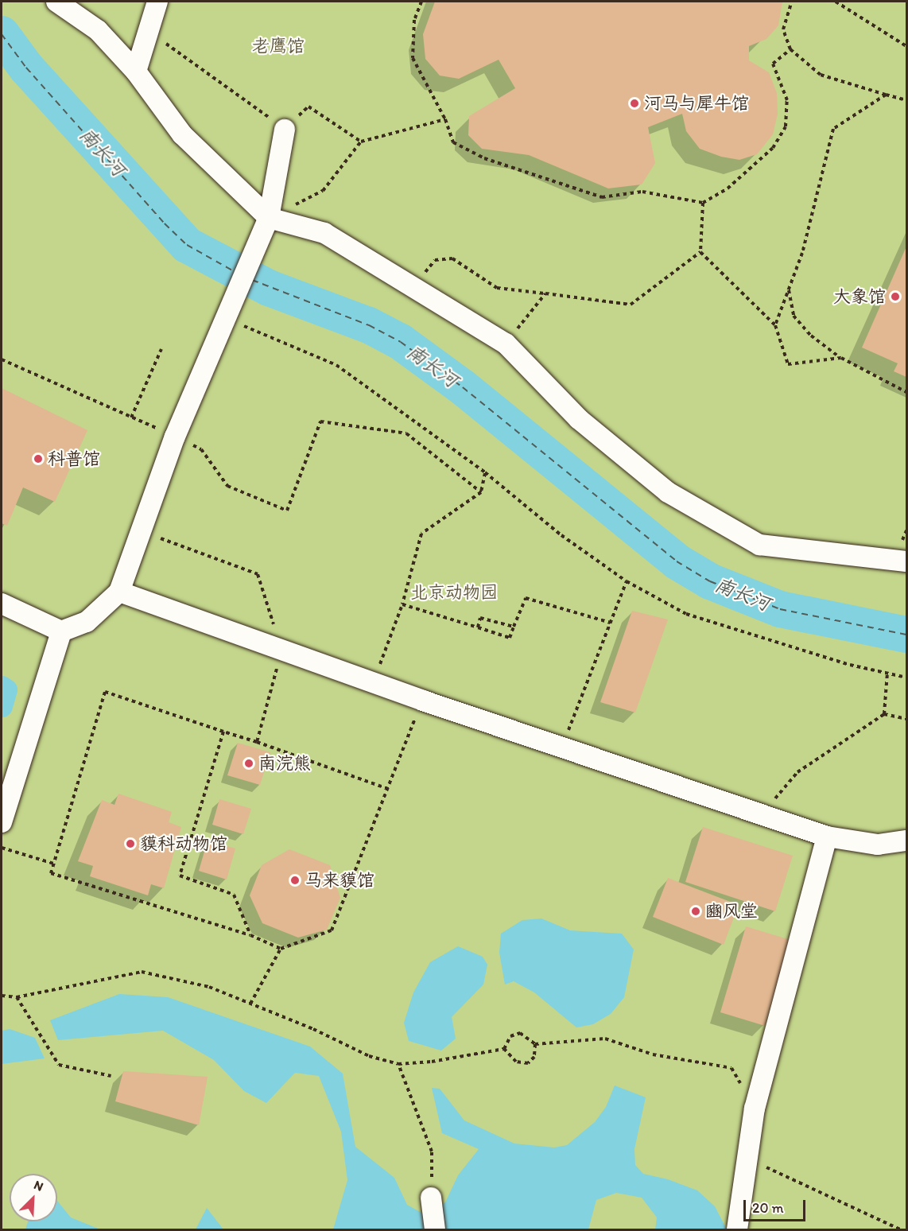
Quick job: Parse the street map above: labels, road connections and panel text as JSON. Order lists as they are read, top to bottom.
{
  "water": ["南长河"],
  "parks": ["老鹰馆", "北京动物园"],
  "places": [
    "河马与犀牛馆",
    "大象馆",
    "科普馆",
    "南浣熊",
    "貘科动物馆",
    "马来貘馆",
    "豳风堂"
  ],
  "scale_bar": "20 m",
  "north": "top right"
}
